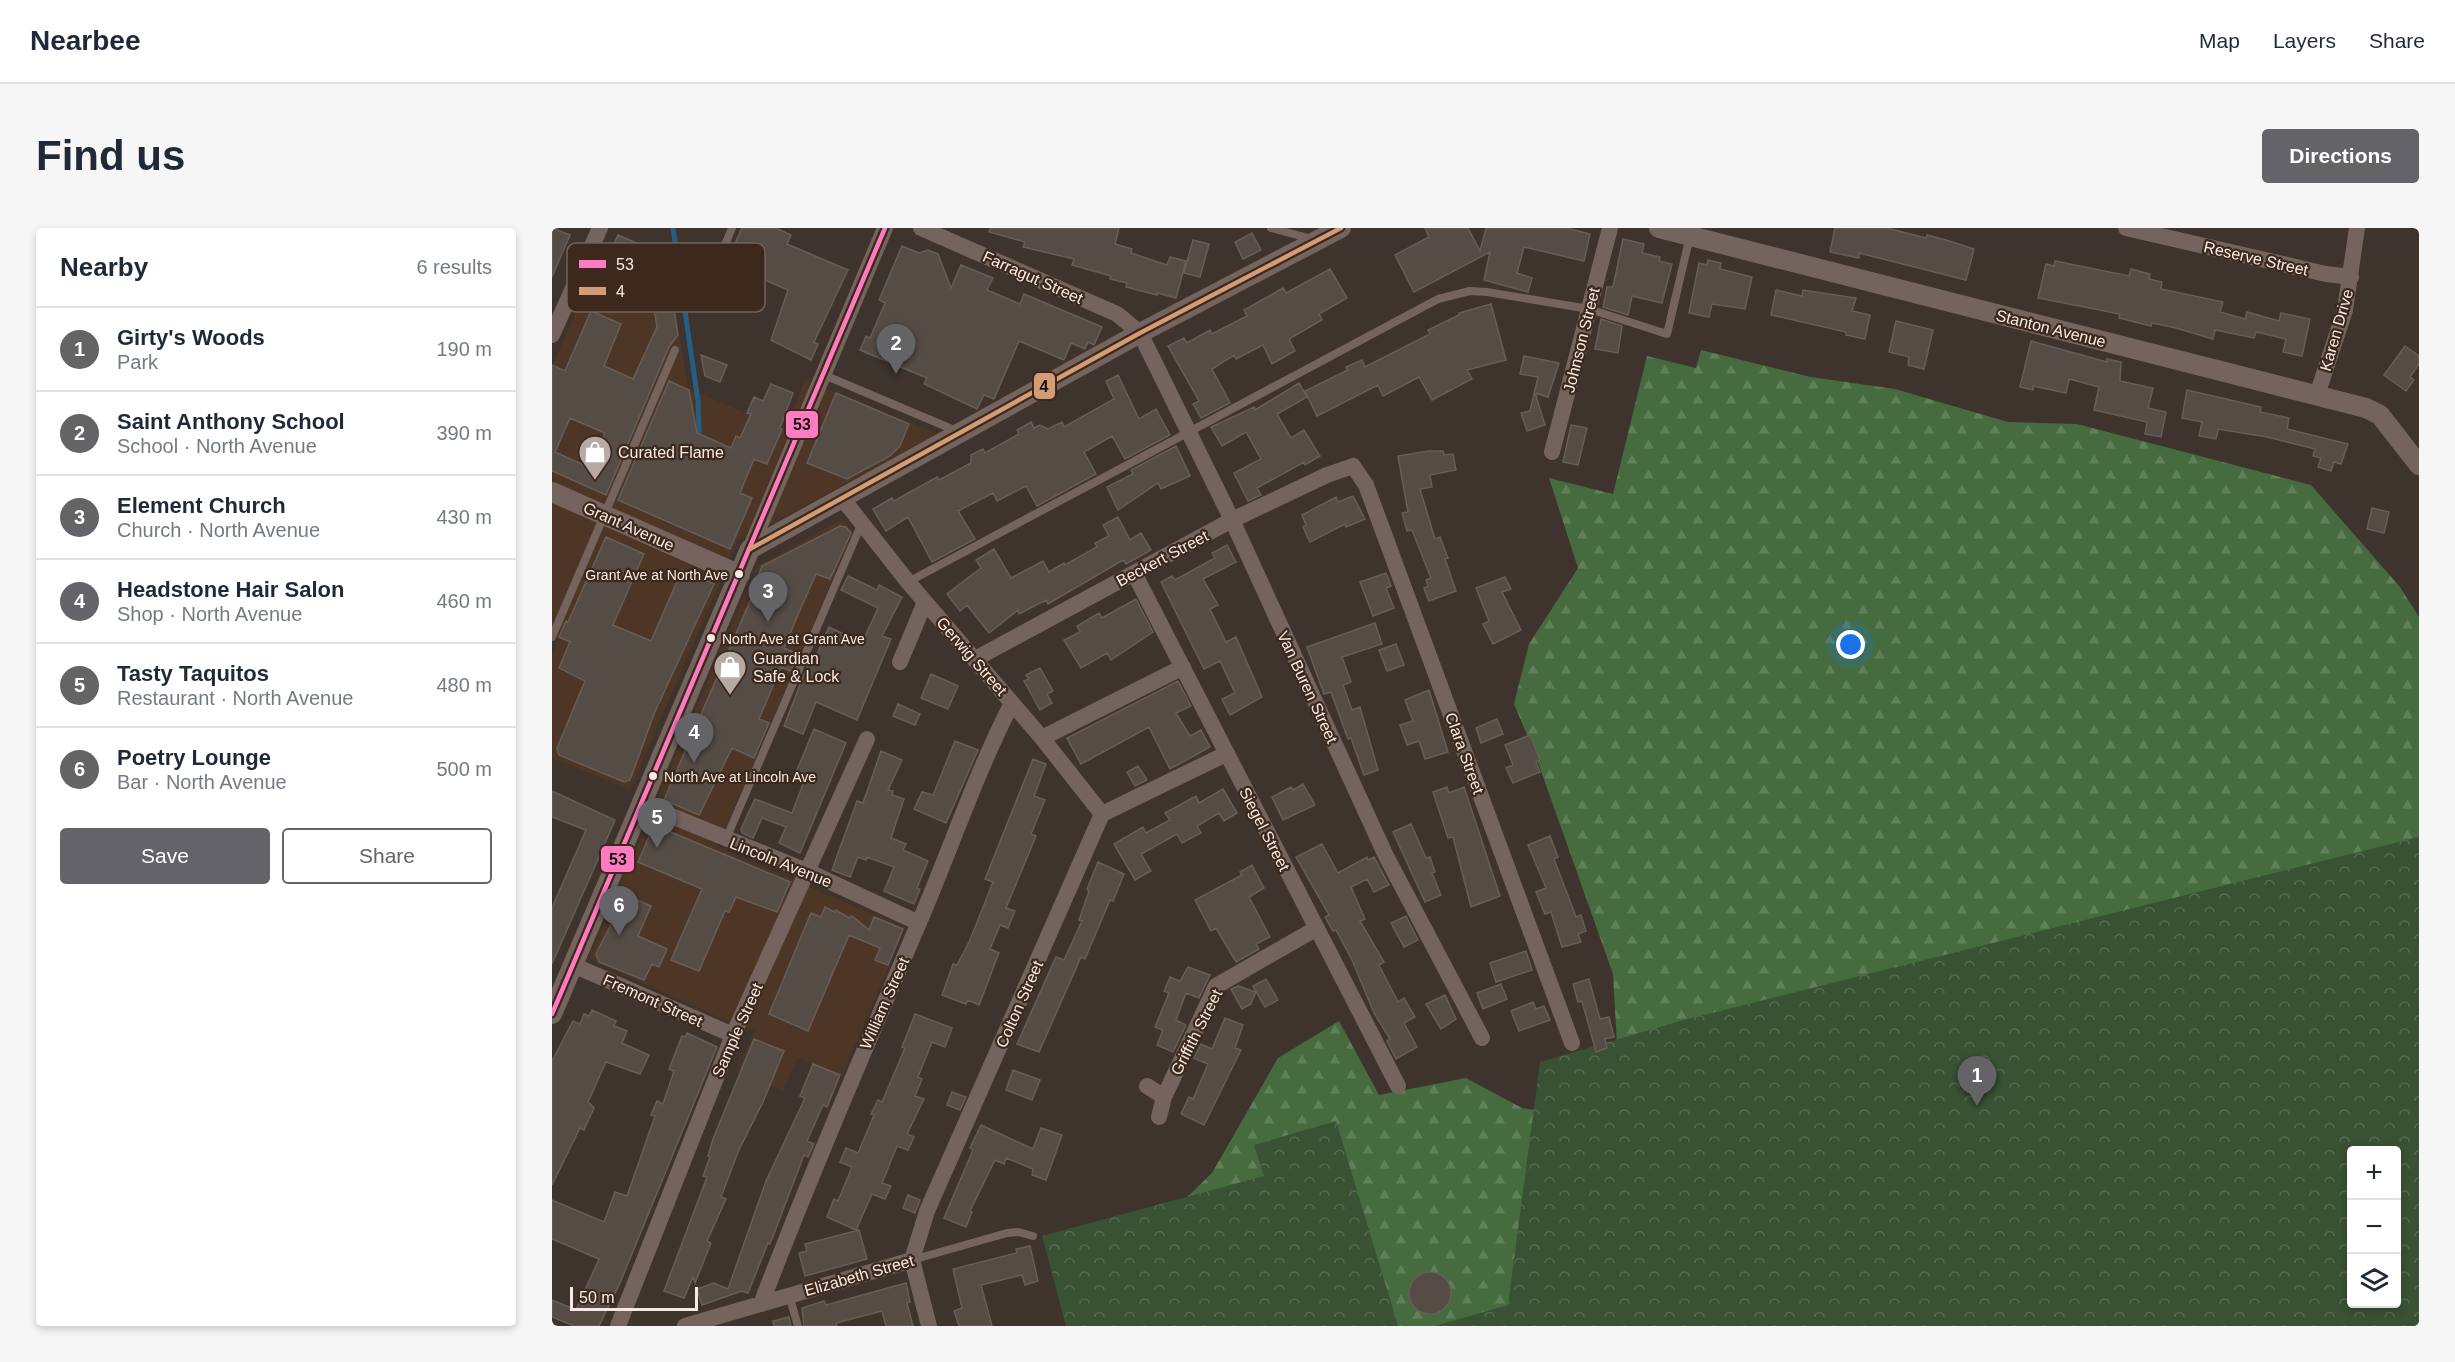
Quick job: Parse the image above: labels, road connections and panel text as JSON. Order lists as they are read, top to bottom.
{
  "streets": {
    "street": [
      "Reserve Street",
      "Farragut Street",
      "Stanton Avenue",
      "Karen Drive",
      "Johnson Street",
      "Grant Avenue",
      "Beckert Street",
      "Gerwig Street",
      "Van Buren Street",
      "Clara Street",
      "Siegel Street",
      "Lincoln Avenue",
      "Fremont Street",
      "William Street",
      "Colton Street",
      "Sample Street",
      "Griffith Street",
      "Elizabeth Street"
    ]
  },
  "crossings": [
    ["Reserve Street", "Karen Drive"],
    ["Farragut Street", "Van Buren Street"],
    ["Stanton Avenue", "Karen Drive"],
    ["Beckert Street", "Gerwig Street"],
    ["Beckert Street", "Van Buren Street"],
    ["Beckert Street", "Clara Street"],
    ["Beckert Street", "Siegel Street"],
    ["Gerwig Street", "William Street"],
    ["Gerwig Street", "Colton Street"],
    ["Siegel Street", "Griffith Street"],
    ["Lincoln Avenue", "William Street"],
    ["Lincoln Avenue", "Sample Street"],
    ["Fremont Street", "Sample Street"],
    ["William Street", "Elizabeth Street"],
    ["Colton Street", "Elizabeth Street"]
  ],
  "places": {
    "shop": ["Curated Flame", "Guardian Safe & Lock"],
    "other": ["Grant Ave at North Ave", "North Ave at Grant Ave", "North Ave at Lincoln Ave"]
  },
  "lines": ["transit line 53", "transit line 4"],
  "legend": ["53", "4"],
  "scale_bar": "50 m",
  "page": {
    "header": "Nearbee",
    "nav": ["Map", "Layers", "Share"],
    "buttons": [
      "Directions",
      ["Save", "Share"]
    ],
    "title": "Find us",
    "heading": ["Nearby", "6 results"],
    "list": [
      {
        "mark": "1",
        "name": "Girty's Woods",
        "note": "Park",
        "value": "190 m"
      },
      {
        "mark": "2",
        "name": "Saint Anthony School",
        "note": "School · North Avenue",
        "value": "390 m"
      },
      {
        "mark": "3",
        "name": "Element Church",
        "note": "Church · North Avenue",
        "value": "430 m"
      },
      {
        "mark": "4",
        "name": "Headstone Hair Salon",
        "note": "Shop · North Avenue",
        "value": "460 m"
      },
      {
        "mark": "5",
        "name": "Tasty Taquitos",
        "note": "Restaurant · North Avenue",
        "value": "480 m"
      },
      {
        "mark": "6",
        "name": "Poetry Lounge",
        "note": "Bar · North Avenue",
        "value": "500 m"
      }
    ],
    "pins": [
      "2",
      "3",
      "4",
      "5",
      "6",
      "1"
    ],
    "map_buttons": ["+", "−"],
    "scale": "50 m"
  }
}
